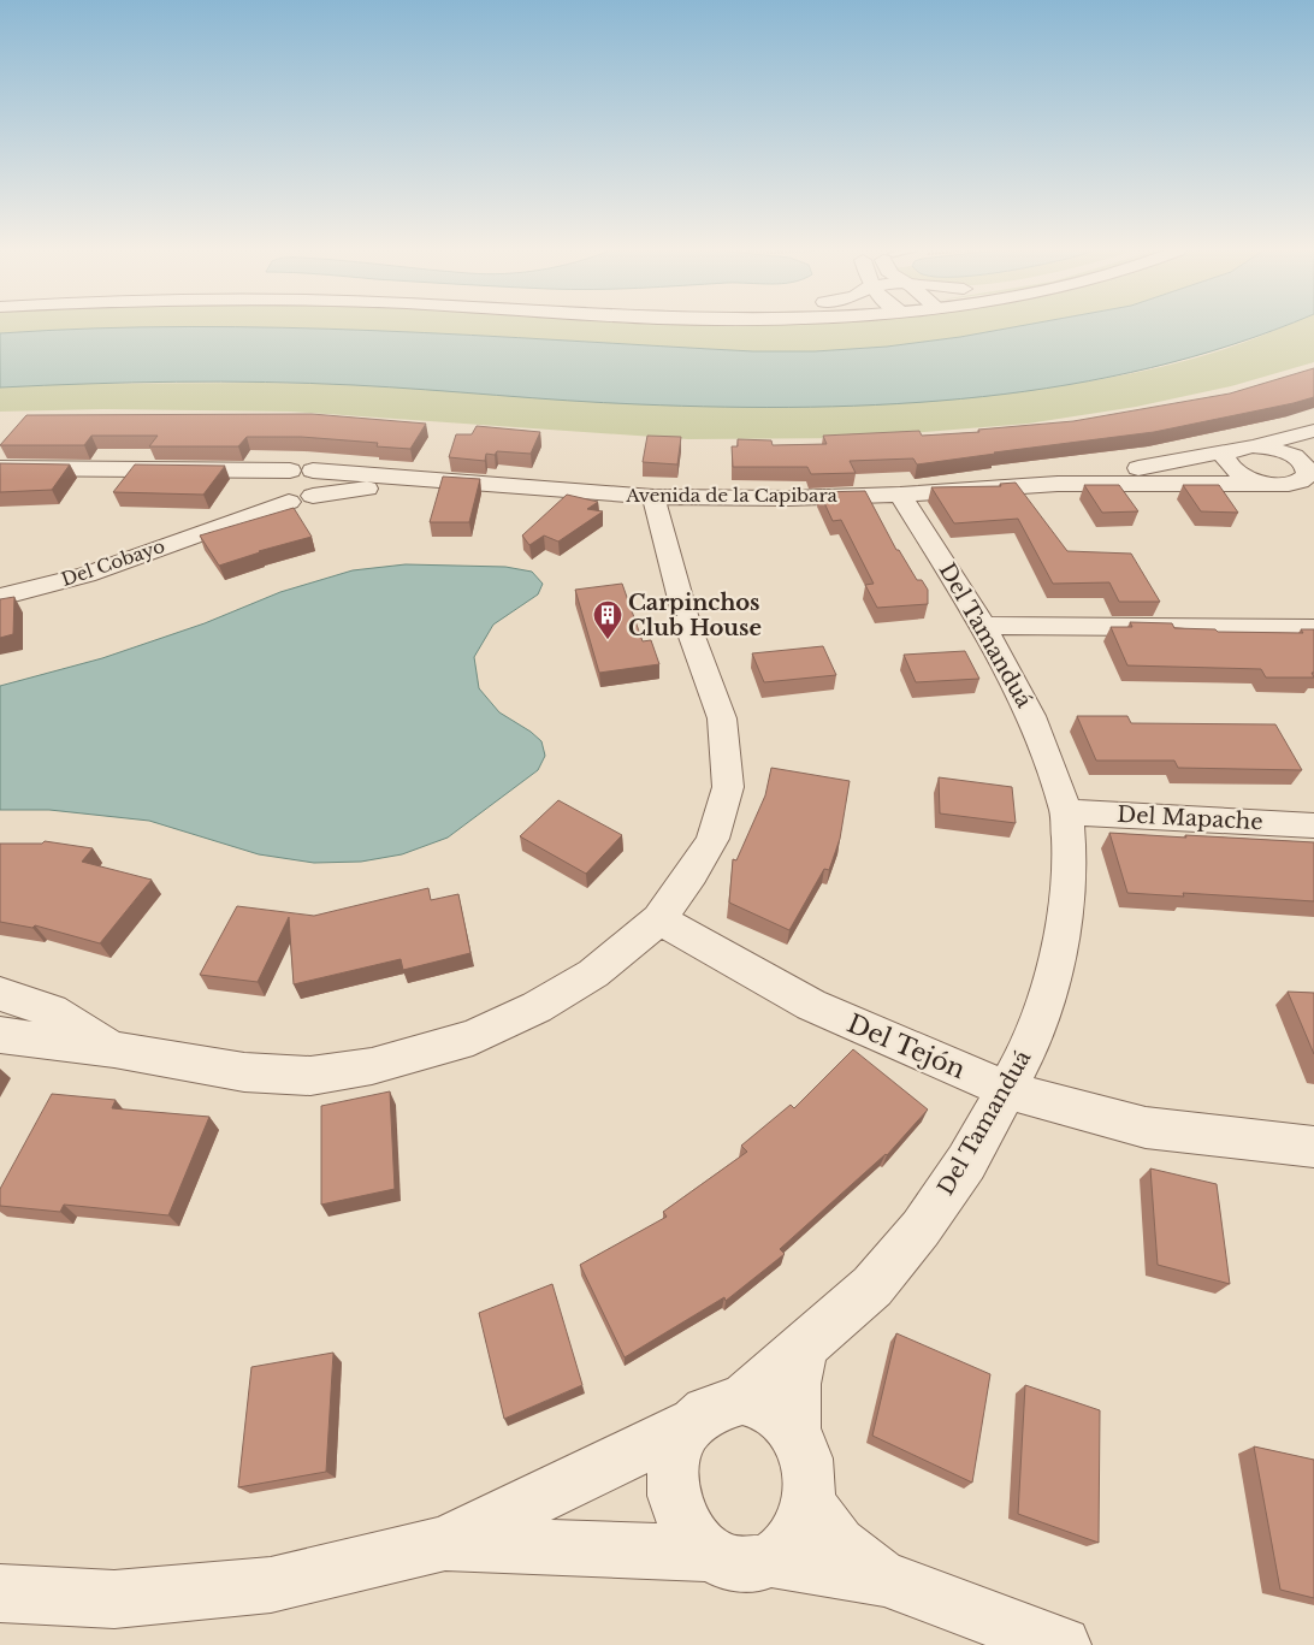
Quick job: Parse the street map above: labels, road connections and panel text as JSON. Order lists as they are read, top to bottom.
{
  "streets": {
    "street": [
      "Avenida de la Capibara",
      "Del Cobayo",
      "Del Tamanduá",
      "Del Mapache",
      "Del Tejón"
    ]
  },
  "crossings": [
    ["Avenida de la Capibara", "Del Cobayo"],
    ["Avenida de la Capibara", "Del Tamanduá"],
    ["Del Tamanduá", "Del Mapache"],
    ["Del Tamanduá", "Del Tejón"]
  ],
  "places": {
    "building": ["Carpinchos Club House"]
  }
}
